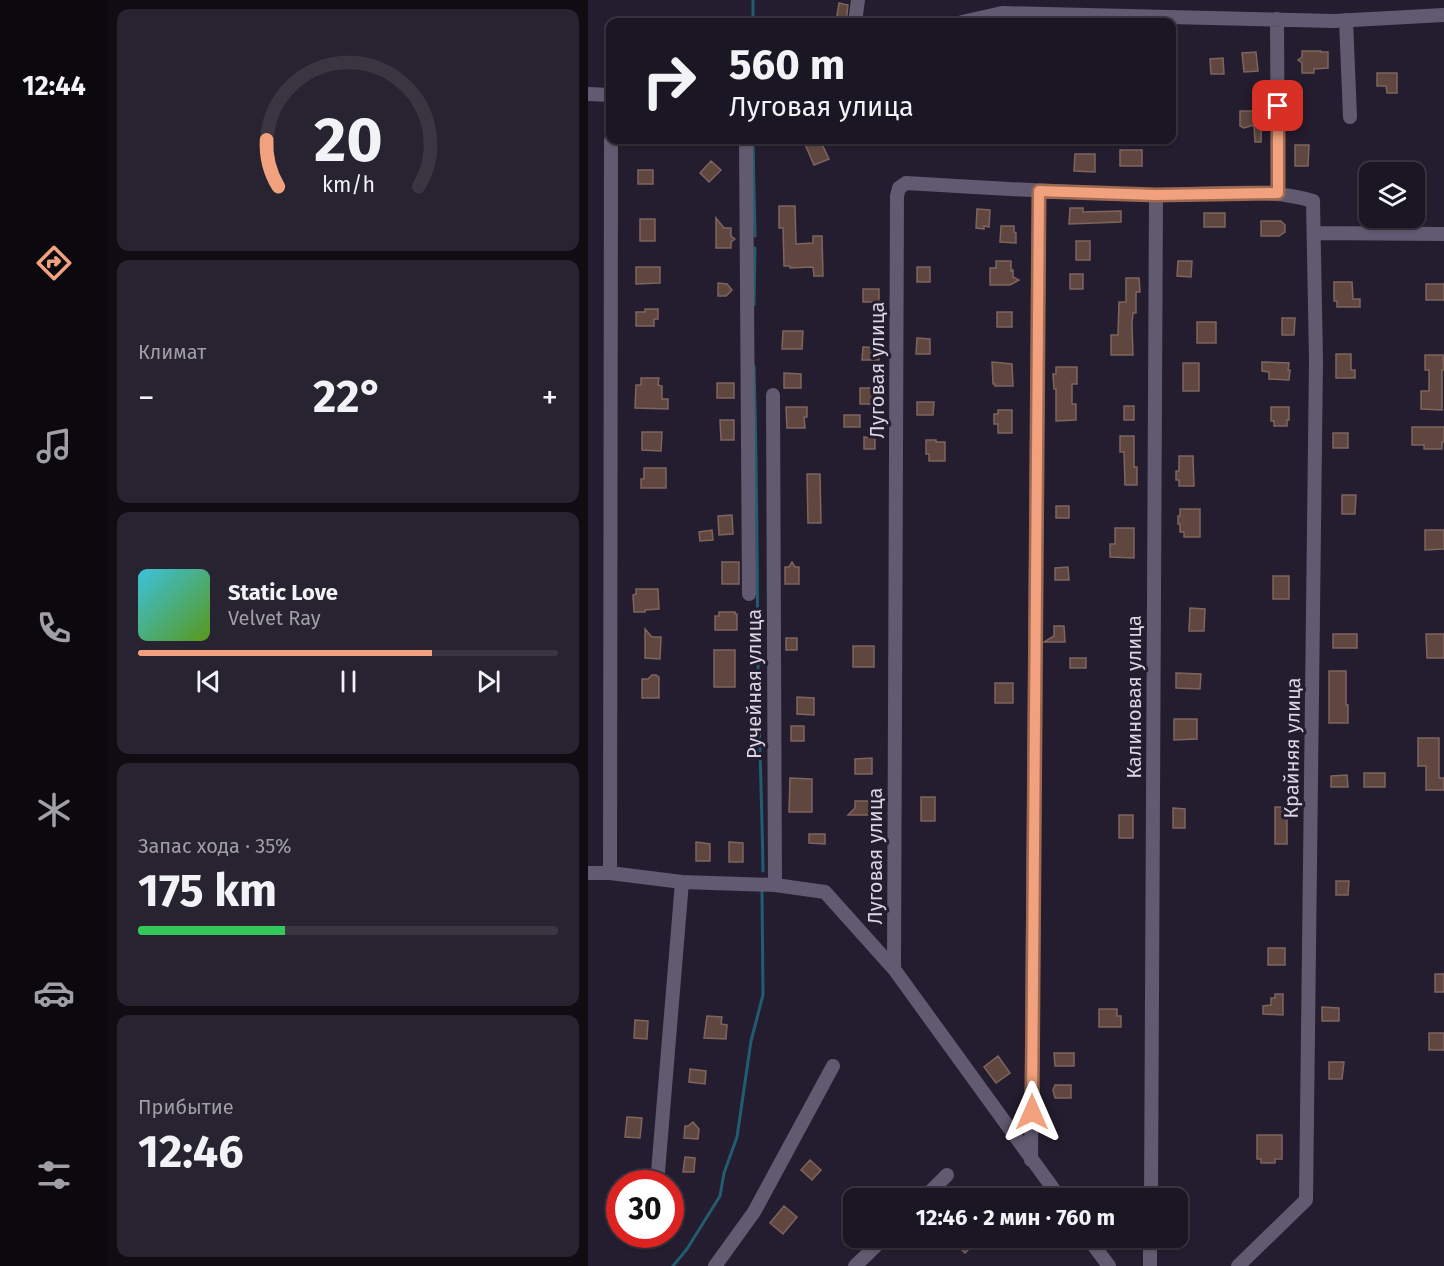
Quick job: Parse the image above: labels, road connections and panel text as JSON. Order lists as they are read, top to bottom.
{
  "streets": {
    "street": [
      "Луговая улица",
      "Ручейная улица",
      "Калиновая улица",
      "Крайняя улица"
    ]
  },
  "crossings": [
    ["Луговая улица", "Калиновая улица"],
    ["Луговая улица", "Крайняя улица"]
  ],
  "page": {
    "tabs": "12:44",
    "turn": ["560 m", "Луговая улица"],
    "tile": [
      "Климат",
      ["Запас хода · 35%", "175 km"],
      ["Прибытие", "12:46"]
    ],
    "heat": ["−", "22°", "+"],
    "song": ["Static Love", "Velvet Ray"],
    "limit": "30",
    "trip": "12:46 · 2 мин · 760 m",
    "gauge": ["20", "km/h"]
  }
}
